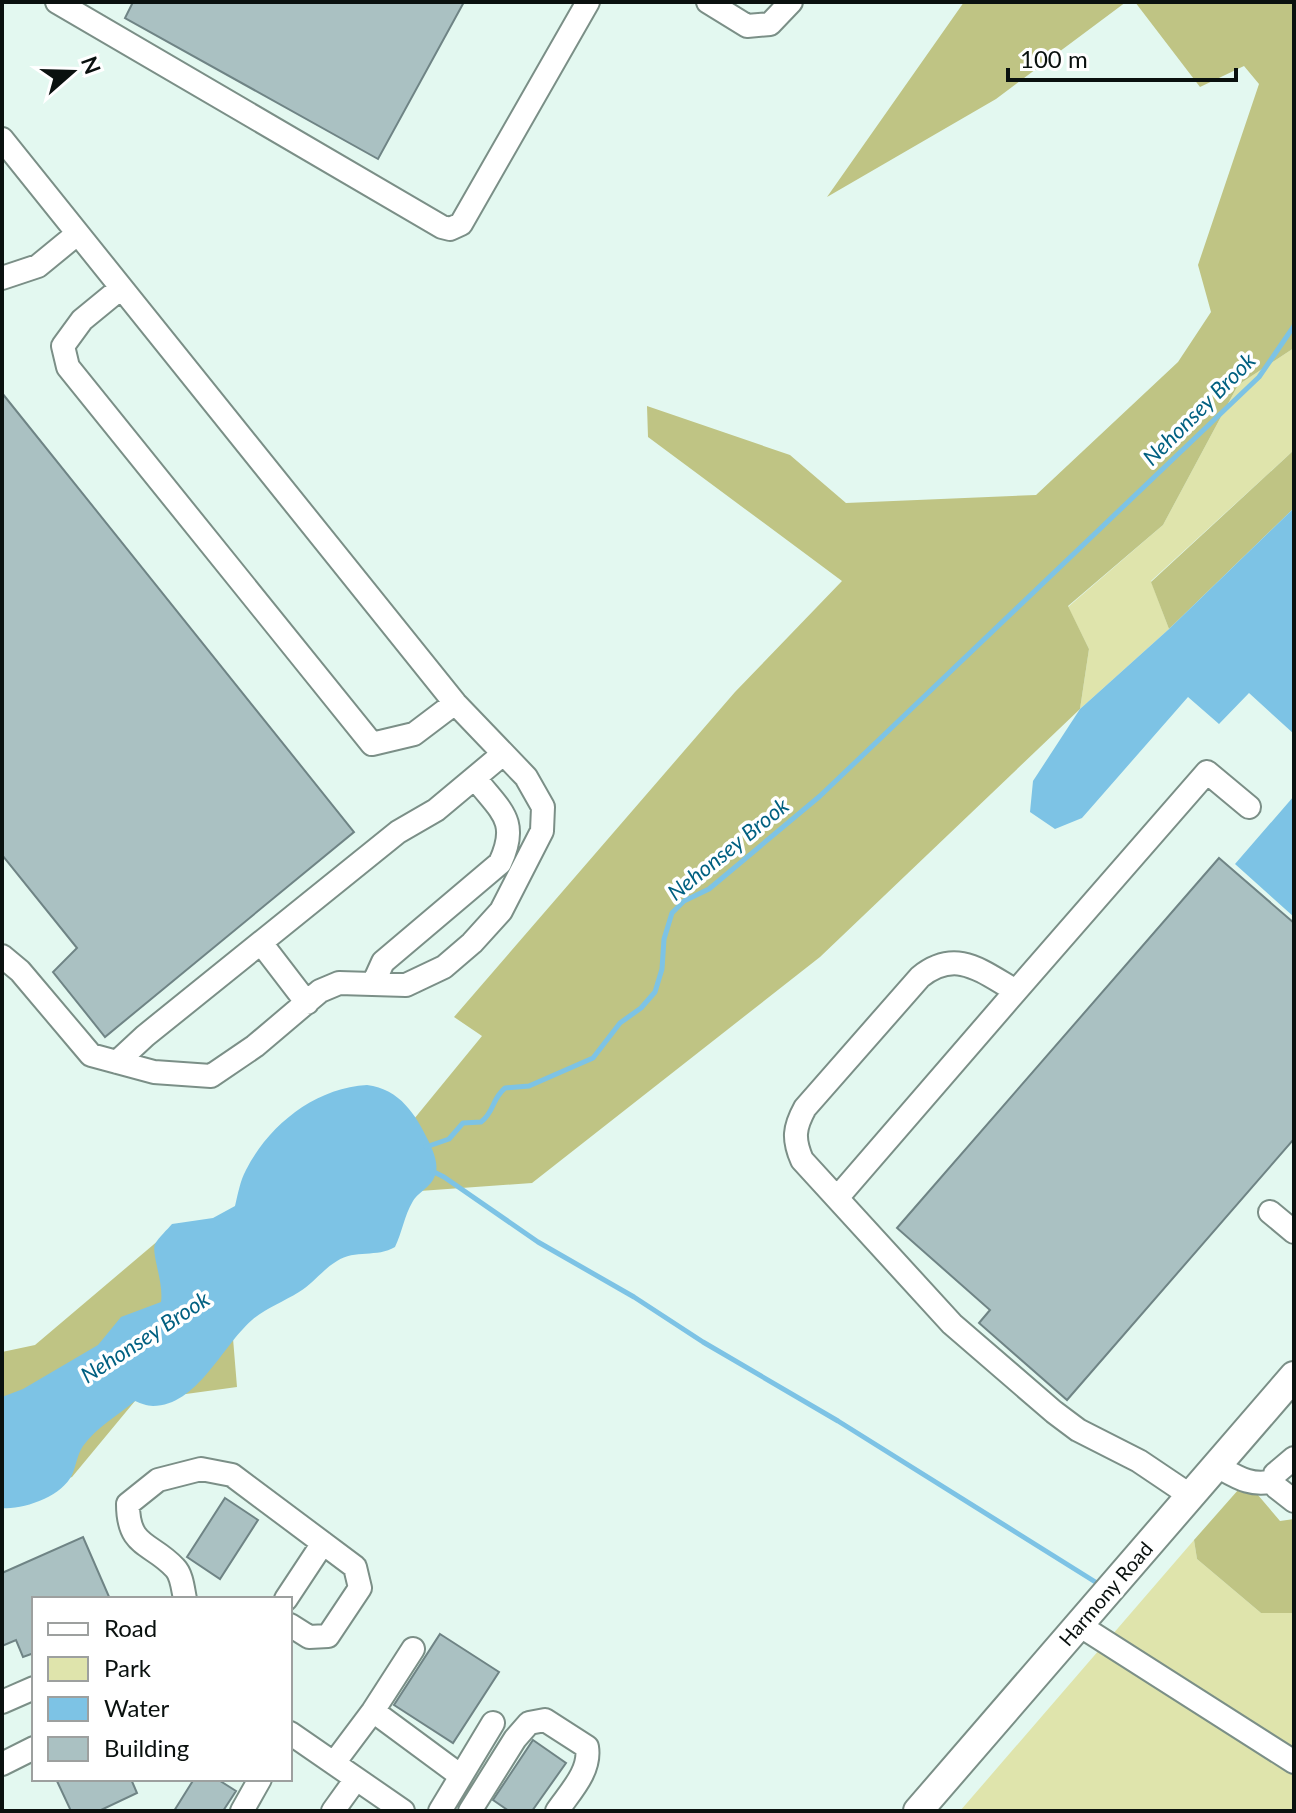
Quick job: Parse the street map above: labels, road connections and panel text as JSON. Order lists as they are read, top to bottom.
{
  "streets": {
    "main road": ["Harmony Road"]
  },
  "water": ["Nehonsey Brook"],
  "legend": [
    "Road",
    "Park",
    "Water",
    "Building"
  ],
  "scale_bar": "100 m",
  "north": "right"
}
